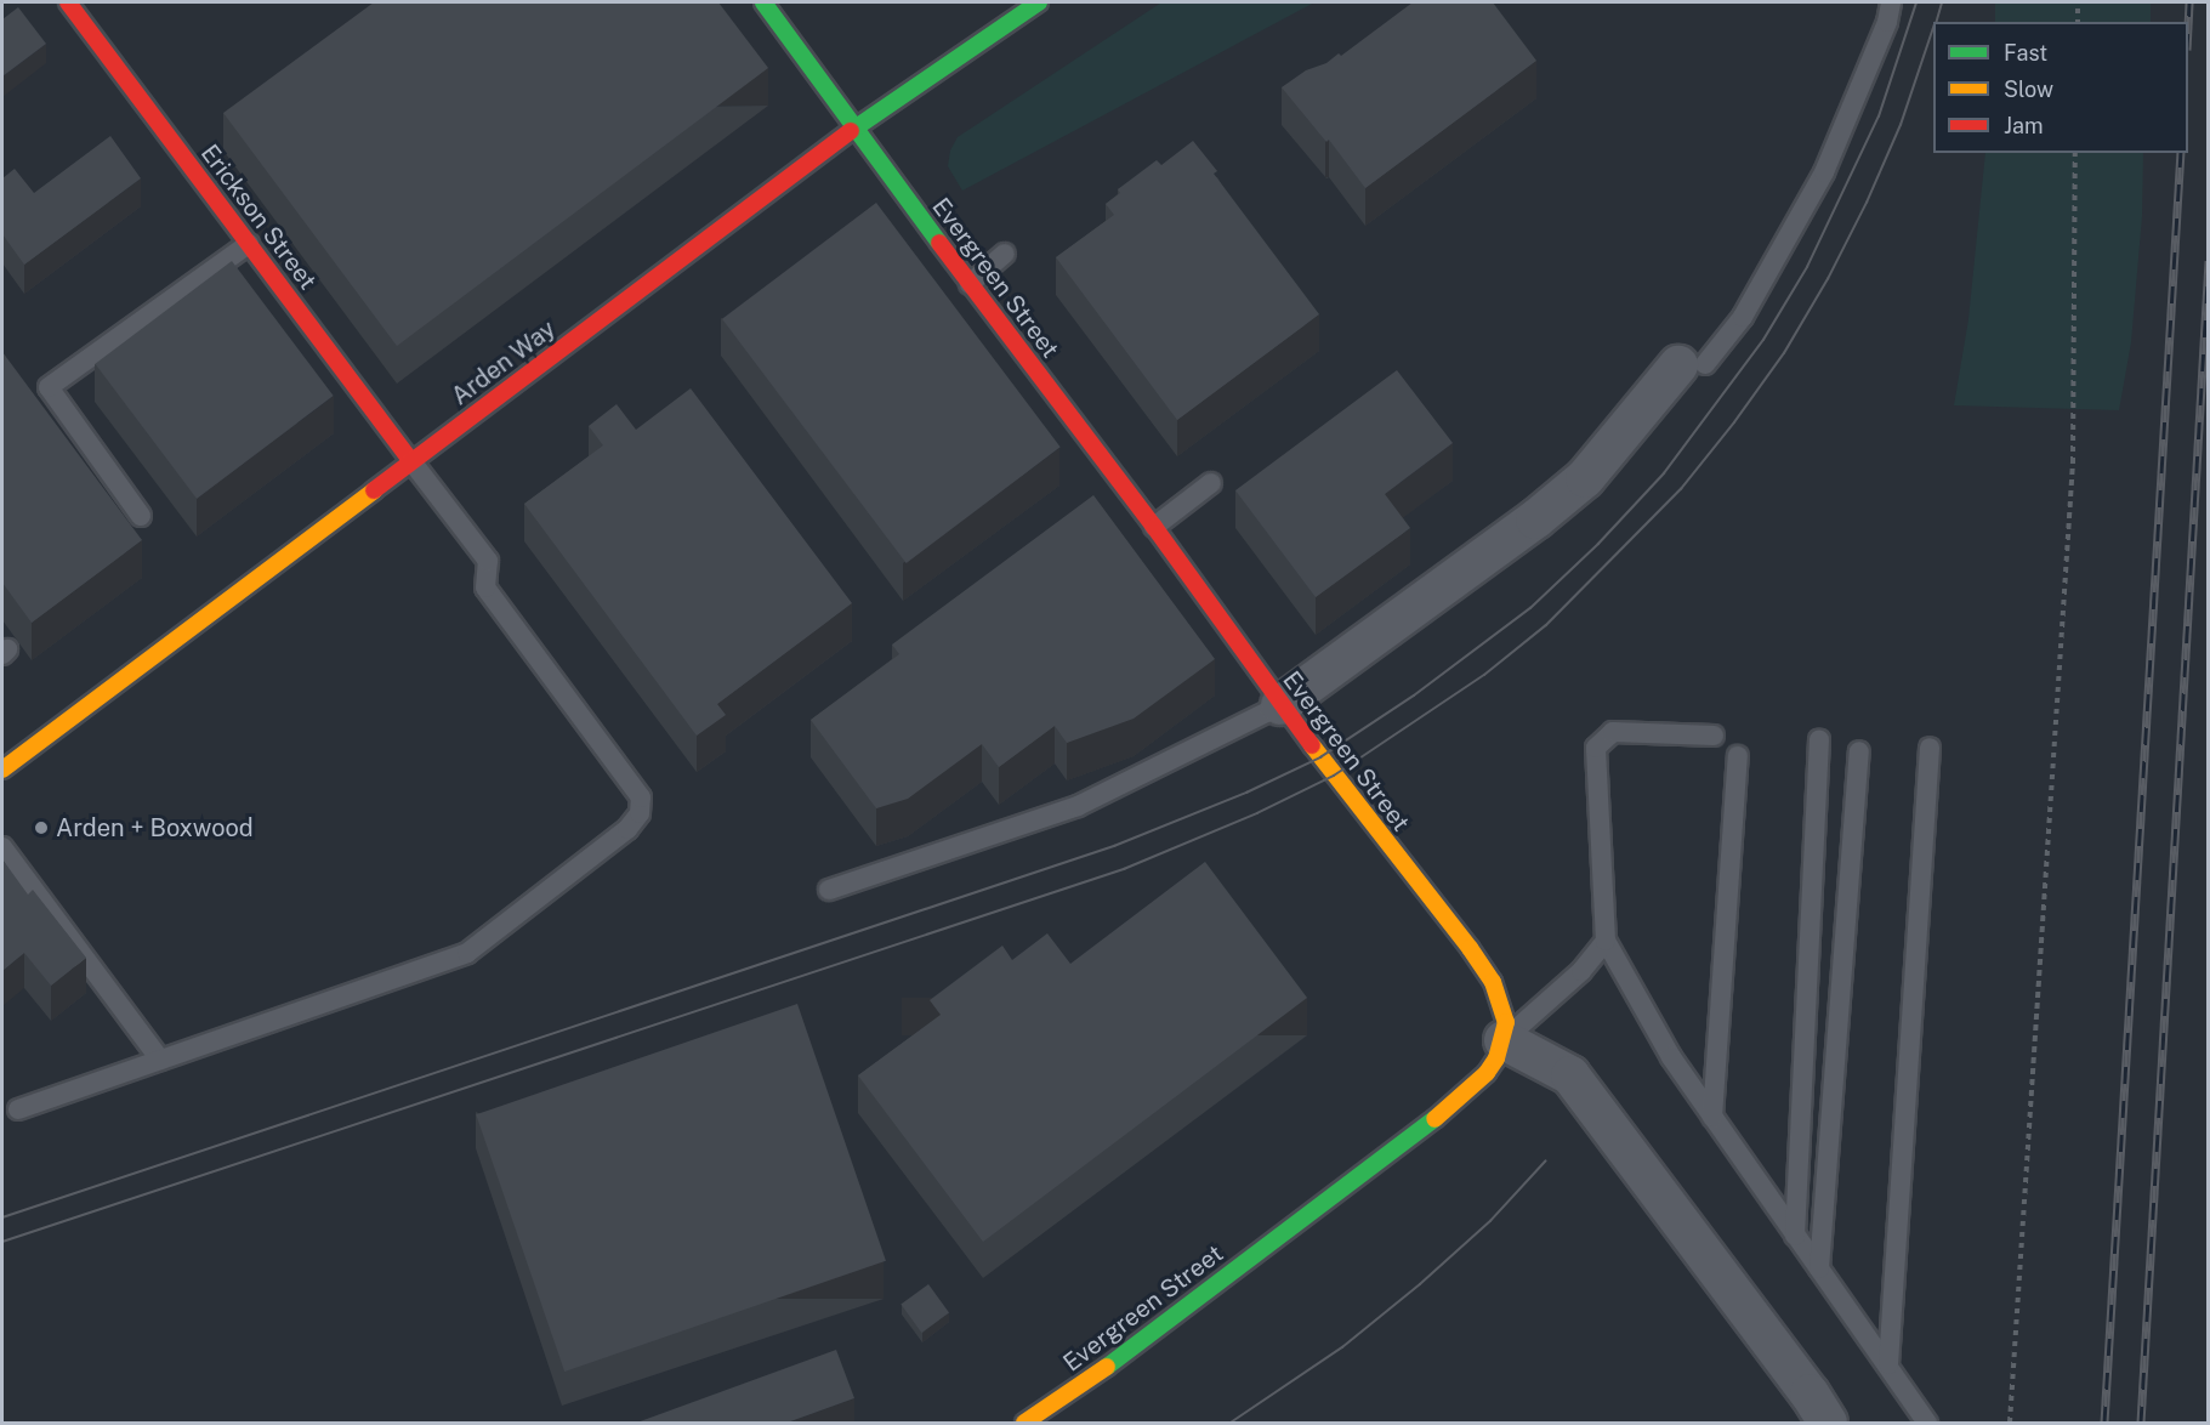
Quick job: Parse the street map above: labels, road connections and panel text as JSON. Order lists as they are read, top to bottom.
{
  "streets": {
    "street": ["Erickson Street", "Evergreen Street", "Arden Way"]
  },
  "crossings": [
    ["Erickson Street", "Arden Way"],
    ["Evergreen Street", "Arden Way"]
  ],
  "places": ["Arden + Boxwood"],
  "legend": ["Fast", "Slow", "Jam"]
}
